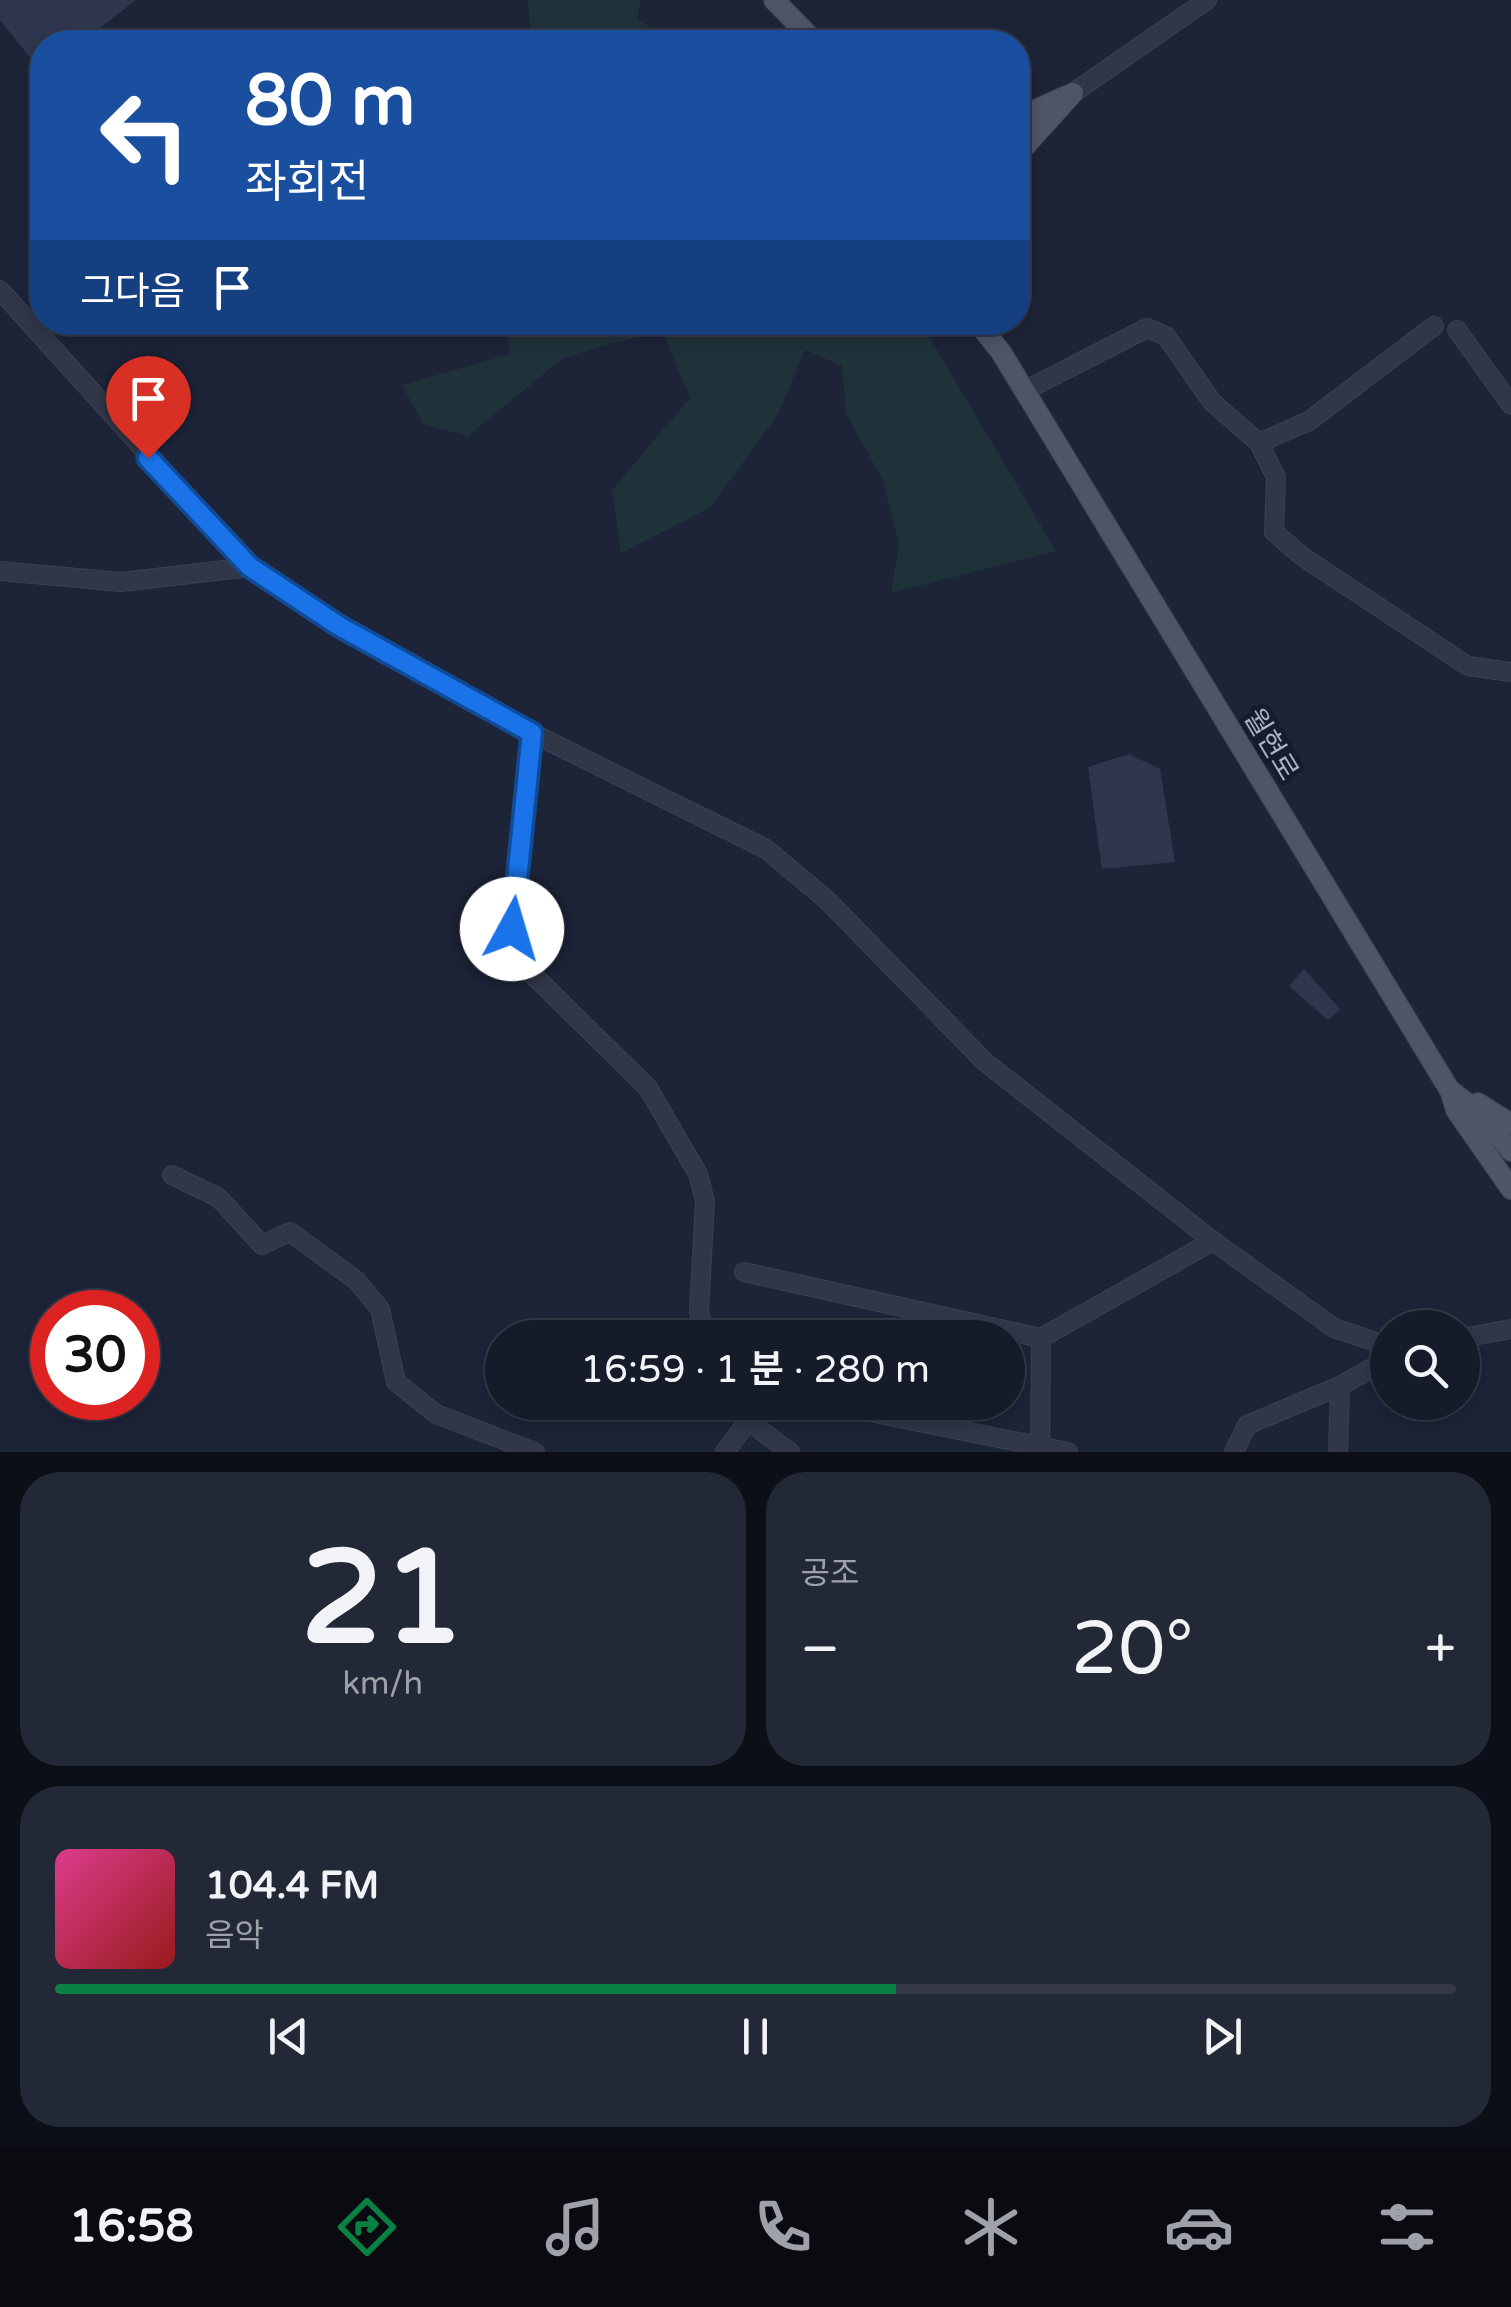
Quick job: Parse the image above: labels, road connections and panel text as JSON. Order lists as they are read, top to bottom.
{
  "streets": {
    "main road": ["월현로"]
  },
  "page": {
    "turn": ["80 m", "좌회전"],
    "then": "그다음",
    "limit": "30",
    "trip": "16:59 · 1 분 · 280 m",
    "tile": [
      ["21", "km/h"],
      "공조"
    ],
    "heat": ["−", "20°", "+"],
    "song": ["104.4 FM", "음악"],
    "tabs": "16:58"
  }
}
